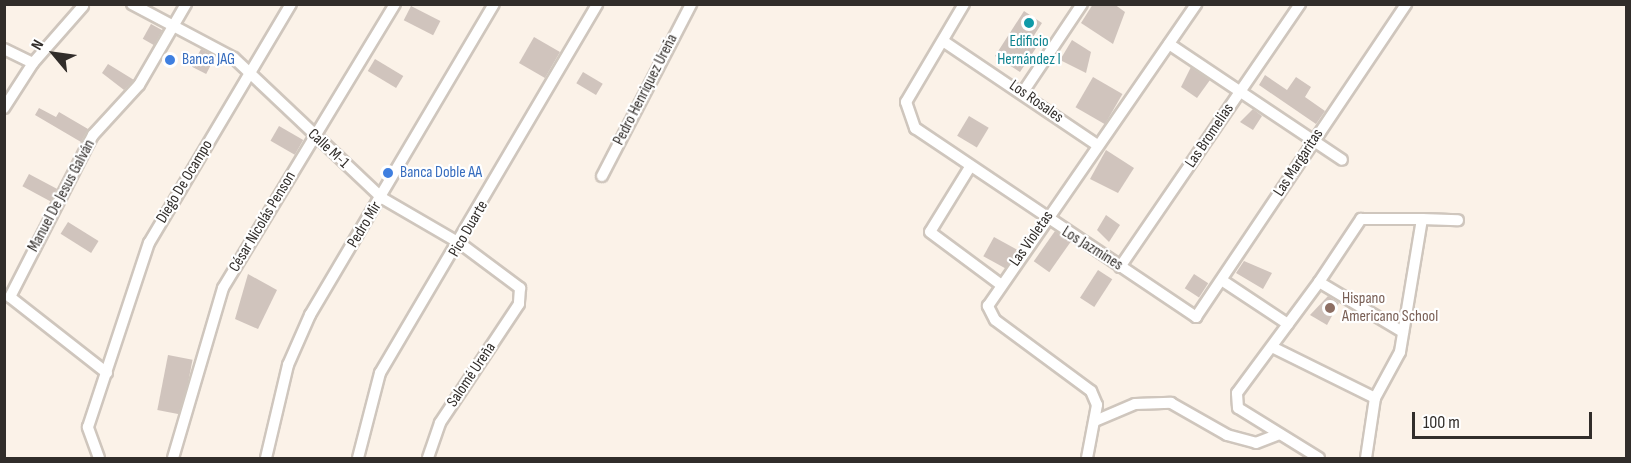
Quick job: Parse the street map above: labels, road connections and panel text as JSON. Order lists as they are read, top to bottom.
{
  "streets": {
    "street": [
      "Pedro Henriquez Ureña",
      "Los Rosales",
      "Las Bromelias",
      "Calle M-1",
      "Las Margaritas",
      "Diego De Ocampo",
      "Manuel De Jesus Galván",
      "César Nicolás Penson",
      "Pedro Mir",
      "Pico Duarte",
      "Las Violetas",
      "Los Jazmines",
      "Salomé Ureña"
    ]
  },
  "crossings": [
    ["Los Rosales", "Las Violetas"],
    ["Los Rosales", "Los Jazmines"],
    ["Las Bromelias", "Los Jazmines"],
    ["Calle M-1", "Diego De Ocampo"],
    ["Calle M-1", "Manuel De Jesus Galván"],
    ["Calle M-1", "César Nicolás Penson"],
    ["Calle M-1", "Pedro Mir"],
    ["Calle M-1", "Pico Duarte"],
    ["Calle M-1", "Salomé Ureña"],
    ["Las Margaritas", "Los Jazmines"],
    ["Diego De Ocampo", "Manuel De Jesus Galván"],
    ["Las Violetas", "Los Jazmines"]
  ],
  "places": [
    "Edificio Hernández I",
    "Banca JAG",
    "Banca Doble AA",
    "Hispano Americano School"
  ],
  "scale_bar": "100 m",
  "north": "top left"
}
